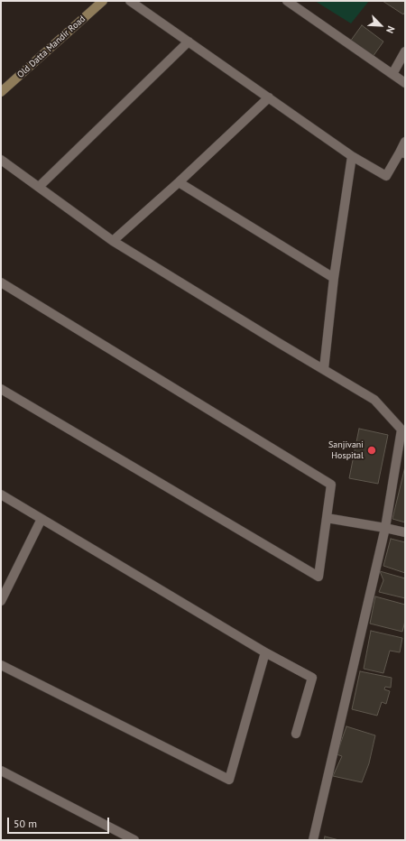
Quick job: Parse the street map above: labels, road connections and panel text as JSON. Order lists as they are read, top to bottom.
{
  "streets": {
    "street": ["Old Datta Mandir Road"]
  },
  "places": ["Sanjivani Hospital"],
  "scale_bar": "50 m",
  "north": "bottom right"
}
